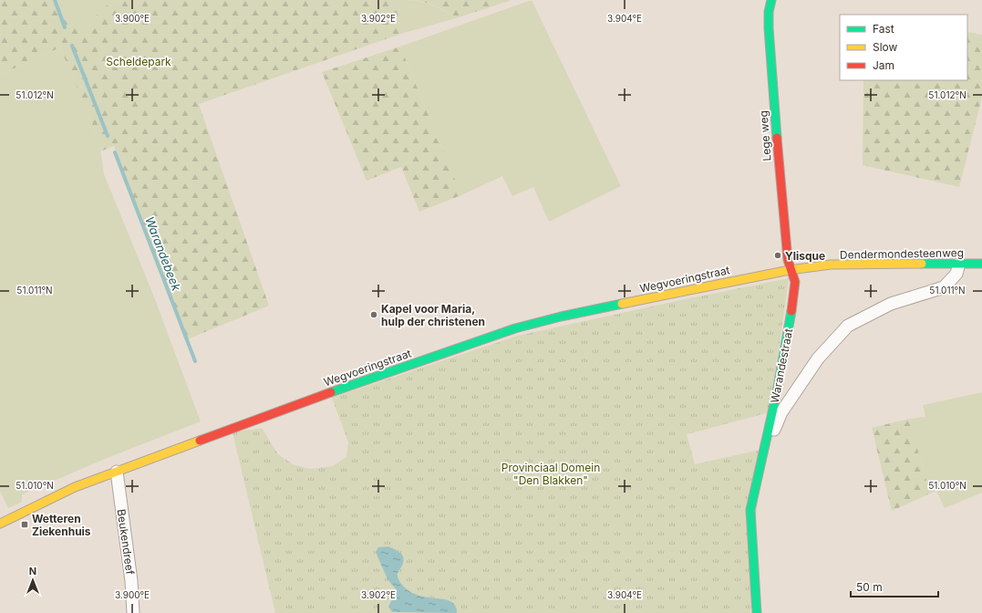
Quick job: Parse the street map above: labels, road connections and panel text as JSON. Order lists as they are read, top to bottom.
{
  "streets": {
    "main road": [
      "Lege weg",
      "Dendermondesteenweg",
      "Wegvoeringstraat",
      "Warandestraat"
    ],
    "street": ["Beukendreef"]
  },
  "crossings": [
    ["Lege weg", "Dendermondesteenweg"],
    ["Lege weg", "Warandestraat"],
    ["Dendermondesteenweg", "Wegvoeringstraat"],
    ["Dendermondesteenweg", "Warandestraat"],
    ["Wegvoeringstraat", "Beukendreef"]
  ],
  "water": ["Warandebeek"],
  "parks": ["Scheldepark", "Provinciaal Domein \"Den Blakken\""],
  "places": {
    "other": ["Ylisque", "Kapel voor Maria, hulp der christenen"],
    "transit": ["Wetteren Ziekenhuis"]
  },
  "legend": ["Fast", "Slow", "Jam"],
  "scale_bar": "50 m",
  "north": "top",
  "coordinates": [
    "3.900°E",
    "3.902°E",
    "3.904°E",
    "51.012°N",
    "51.011°N",
    "51.010°N"
  ]
}
